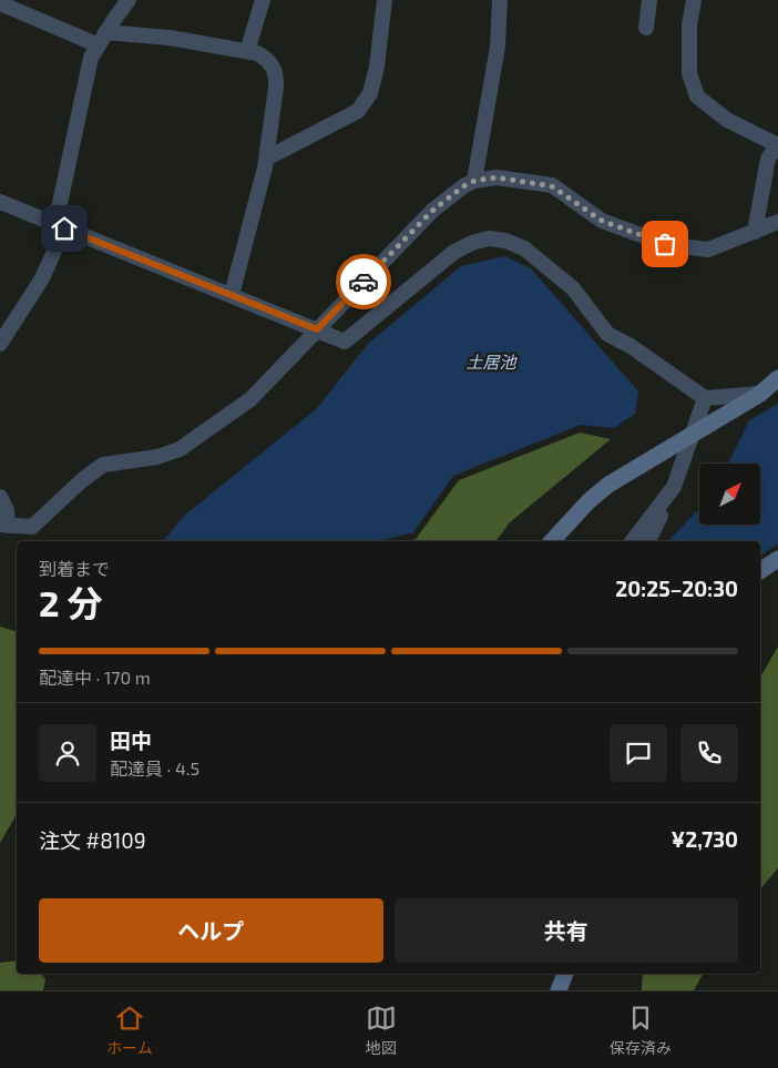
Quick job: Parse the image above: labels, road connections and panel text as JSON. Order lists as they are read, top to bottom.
{
  "water": ["土居池"],
  "north": "top right",
  "page": {
    "heading": ["2 分", "到着まで", "20:25–20:30"],
    "panel": [
      "田中",
      "配達員 · 4.5",
      "注文 #8109",
      "¥2,730"
    ],
    "bar": "配達中 · 170 m",
    "buttons": ["ヘルプ", "共有"],
    "tabs": ["ホーム", "地図", "保存済み"]
  }
}
